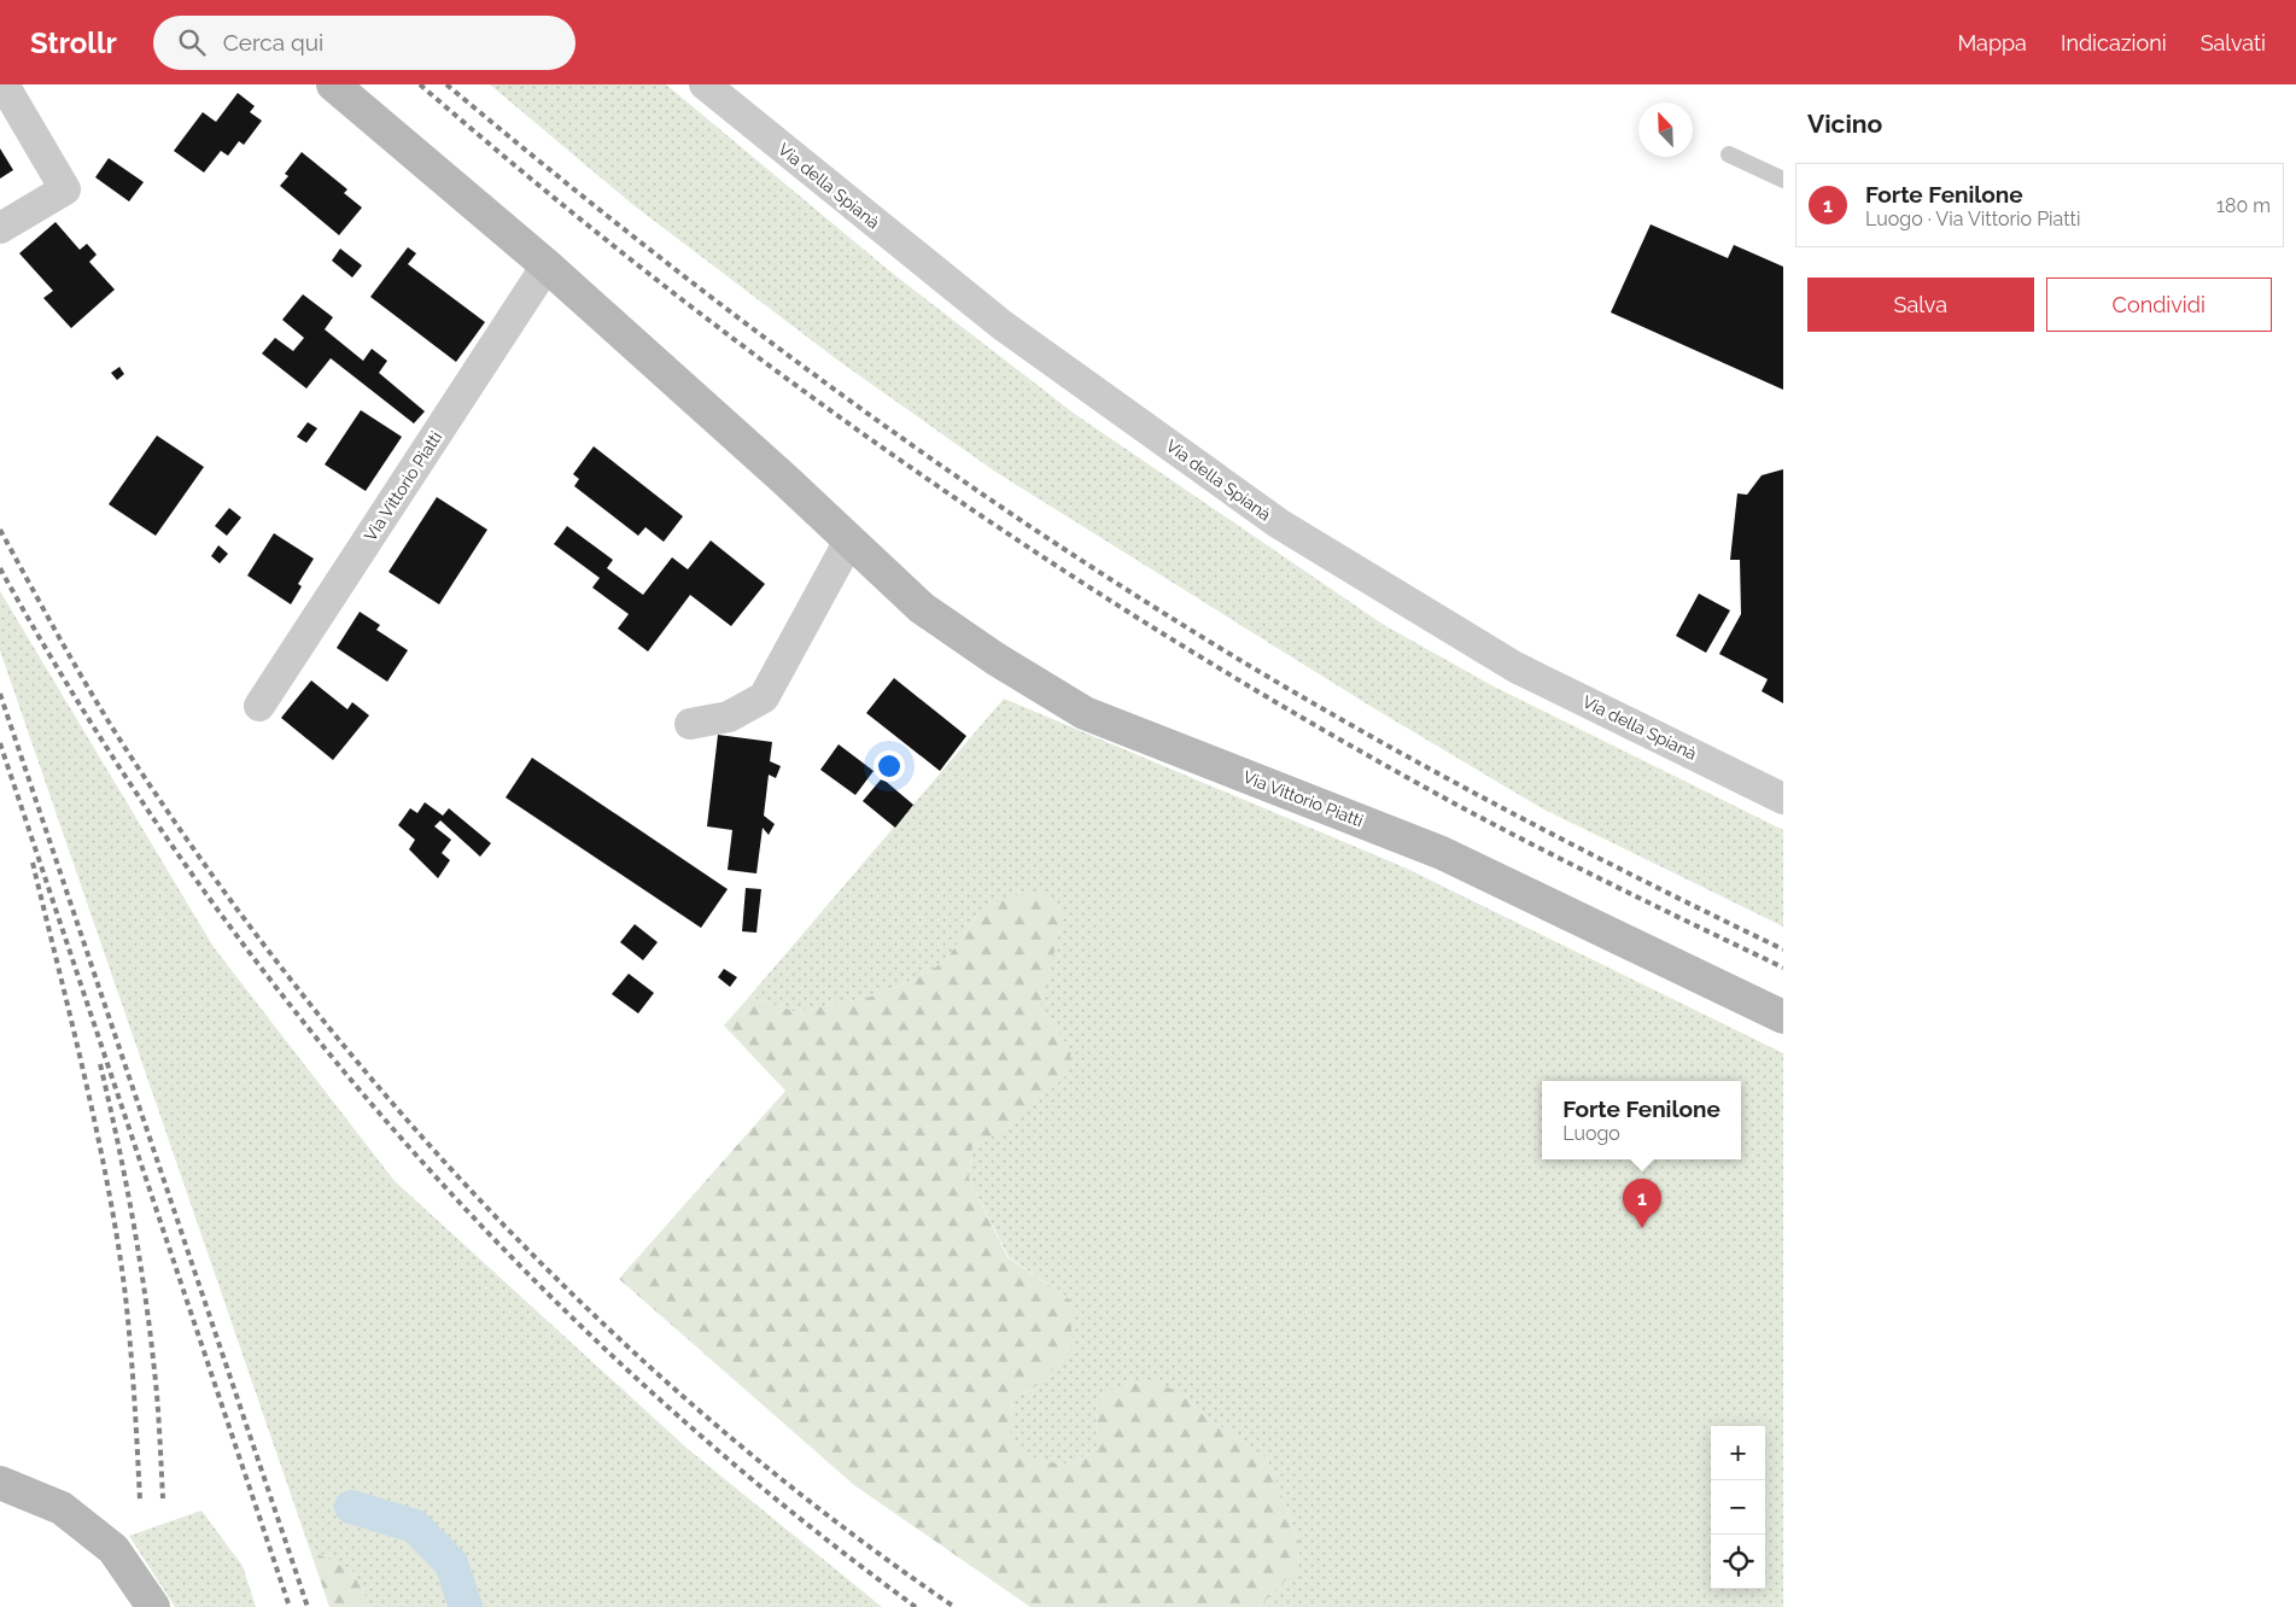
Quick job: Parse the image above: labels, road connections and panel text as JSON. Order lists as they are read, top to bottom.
{
  "streets": {
    "street": ["Via della Spianà", "Via Vittorio Piatti"]
  },
  "north": "top left",
  "page": {
    "header": "Strollr",
    "search": "Cerca qui",
    "nav": ["Mappa", "Indicazioni", "Salvati"],
    "heading": "Vicino",
    "list": [
      {
        "mark": "1",
        "name": "Forte Fenilone",
        "note": "Luogo · Via Vittorio Piatti",
        "value": "180 m"
      }
    ],
    "buttons": ["Salva", "Condividi"],
    "popup": ["Forte Fenilone", "Luogo"],
    "pins": "1",
    "map_buttons": ["+", "−"]
  }
}
